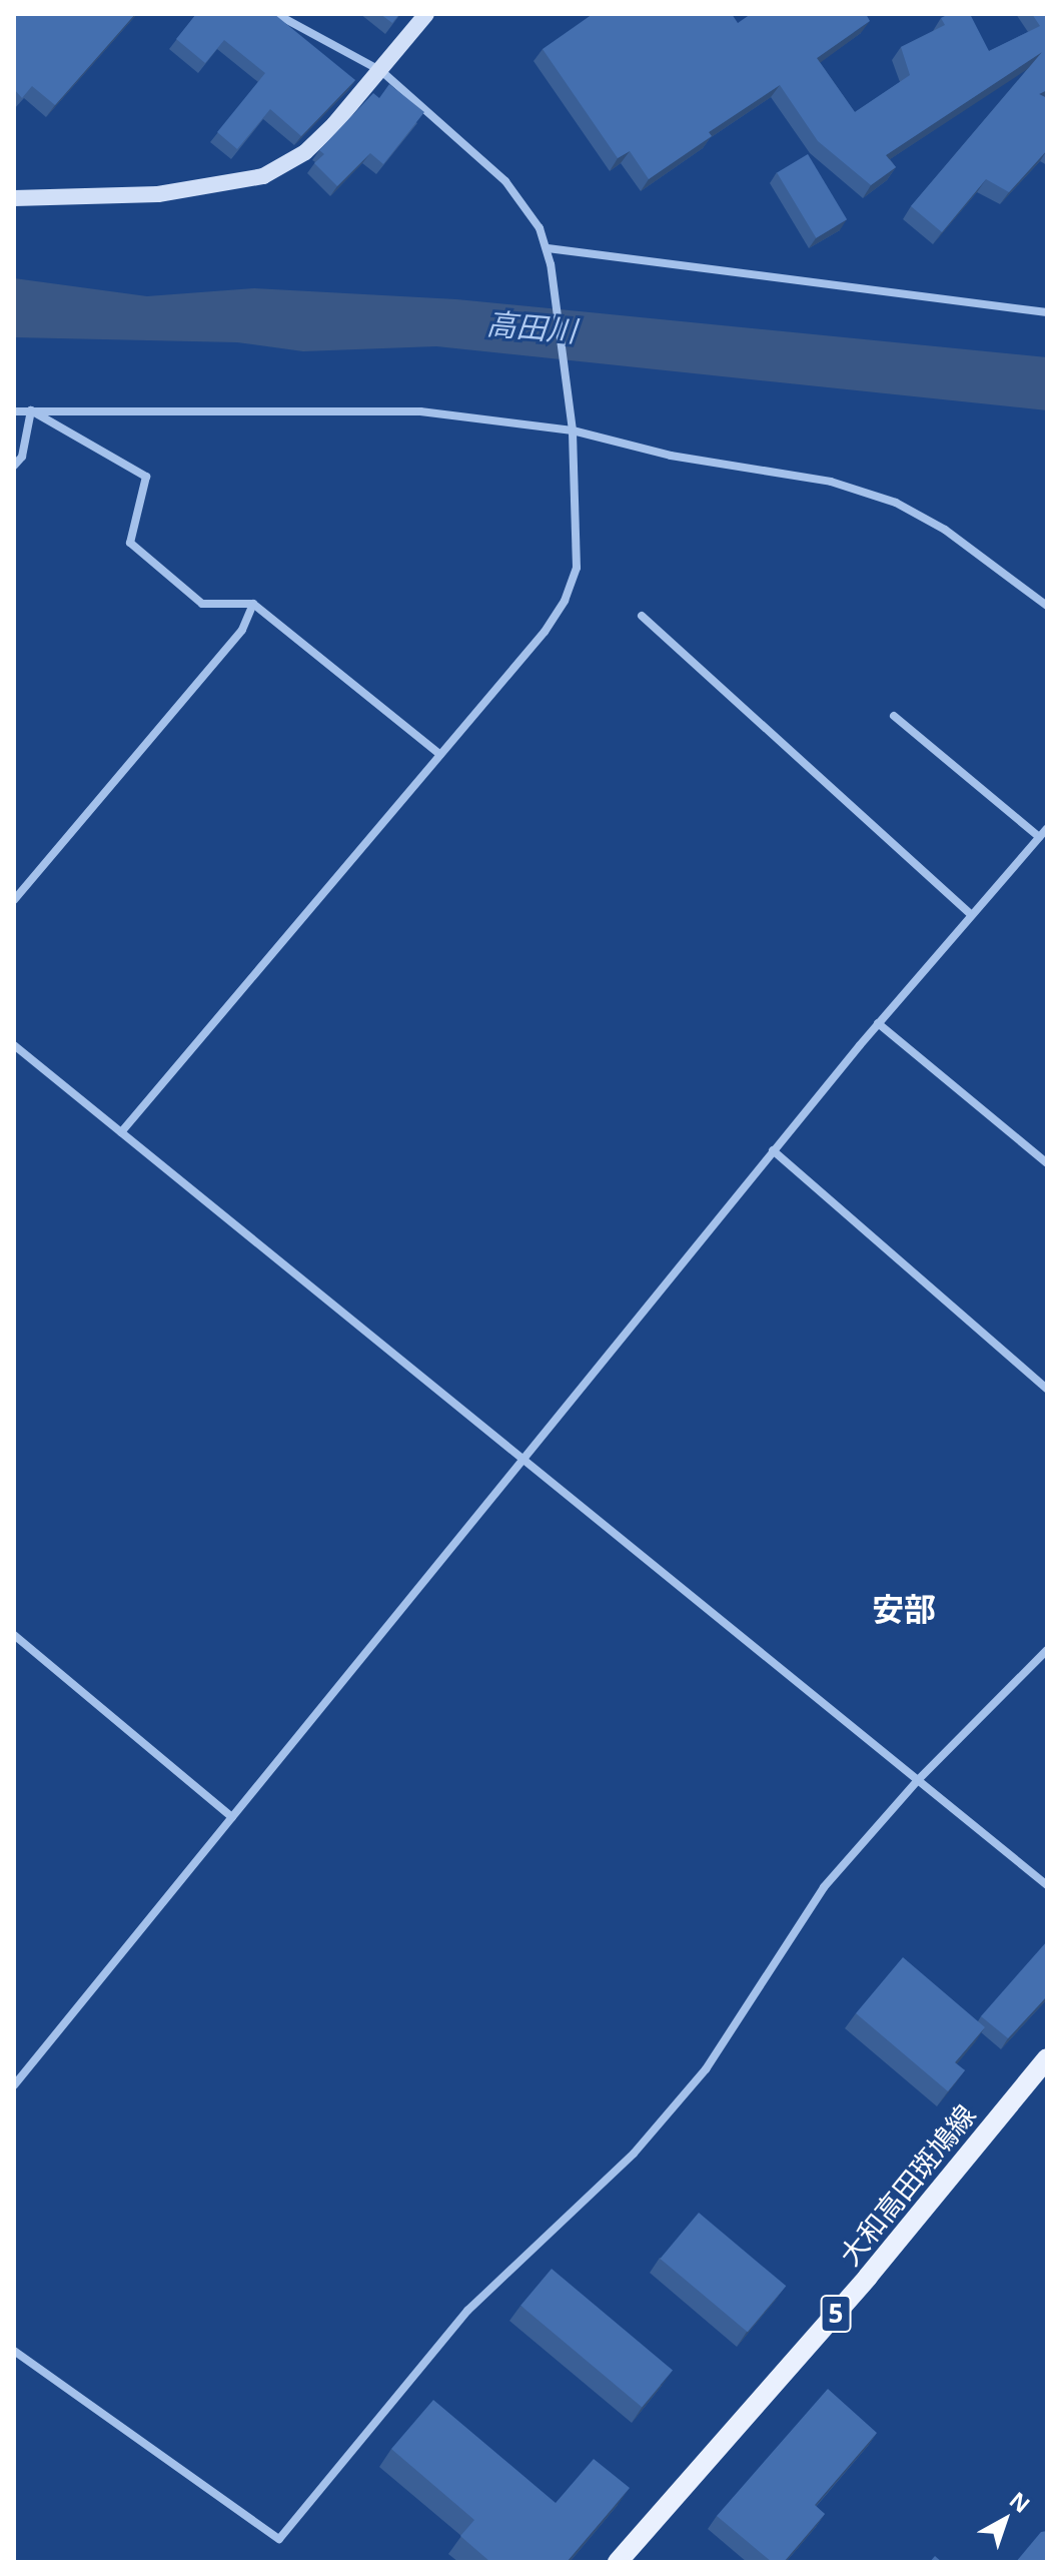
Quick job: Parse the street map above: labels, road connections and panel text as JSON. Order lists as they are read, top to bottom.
{
  "streets": {
    "main road": ["大和高田斑鳩線", "5"]
  },
  "districts": ["安部"],
  "water": ["高田川"],
  "north": "top right"
}
